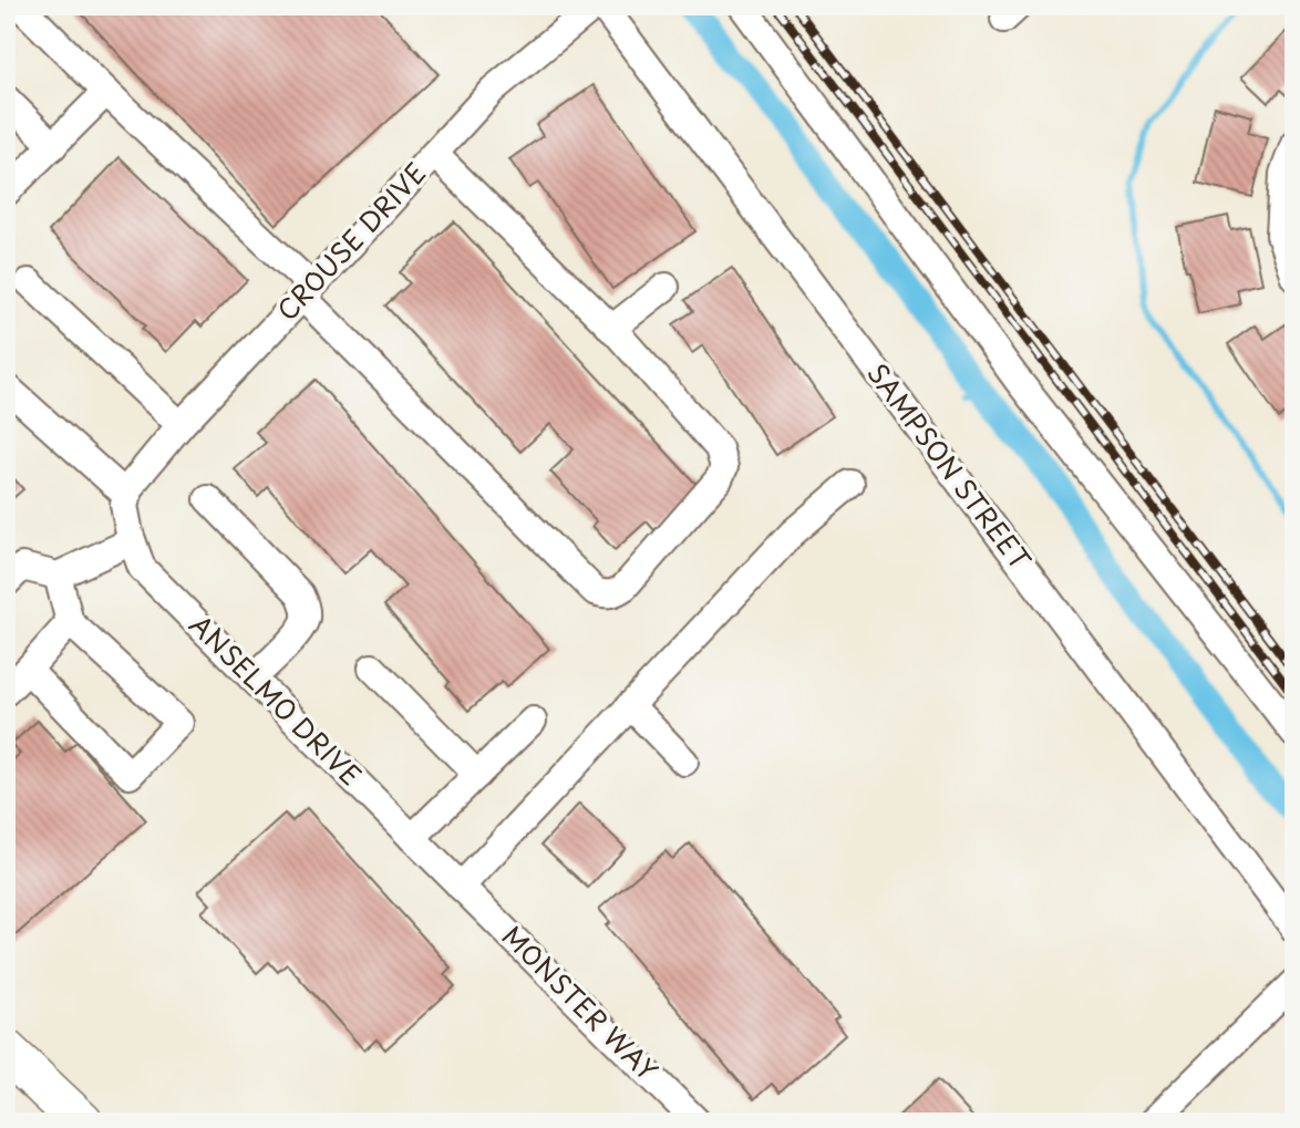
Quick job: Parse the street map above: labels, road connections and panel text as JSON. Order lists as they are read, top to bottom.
{
  "streets": {
    "street": [
      "CROUSE DRIVE",
      "SAMPSON STREET",
      "ANSELMO DRIVE",
      "MONSTER WAY"
    ]
  },
  "crossings": [
    ["CROUSE DRIVE", "ANSELMO DRIVE"],
    ["ANSELMO DRIVE", "MONSTER WAY"]
  ]
}
